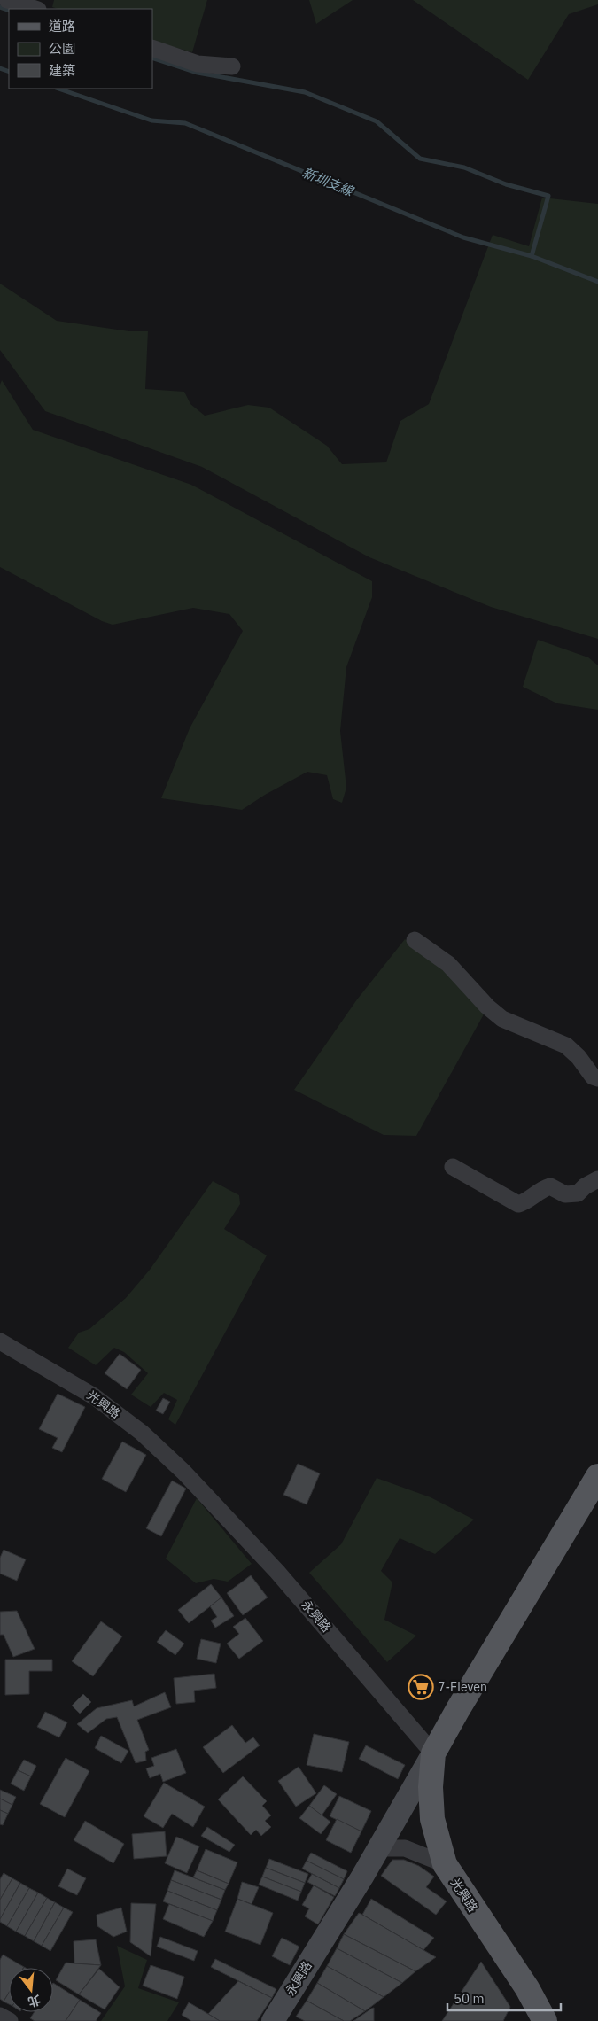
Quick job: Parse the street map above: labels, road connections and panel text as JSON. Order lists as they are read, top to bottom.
{
  "streets": {
    "main road": ["光興路", "永興路"]
  },
  "crossings": [
    ["光興路", "永興路"]
  ],
  "water": ["新圳支線"],
  "places": {
    "supermarket": ["7-Eleven"]
  },
  "legend": ["道路", "公園", "建築"],
  "scale_bar": "50 m",
  "north": "bottom"
}
